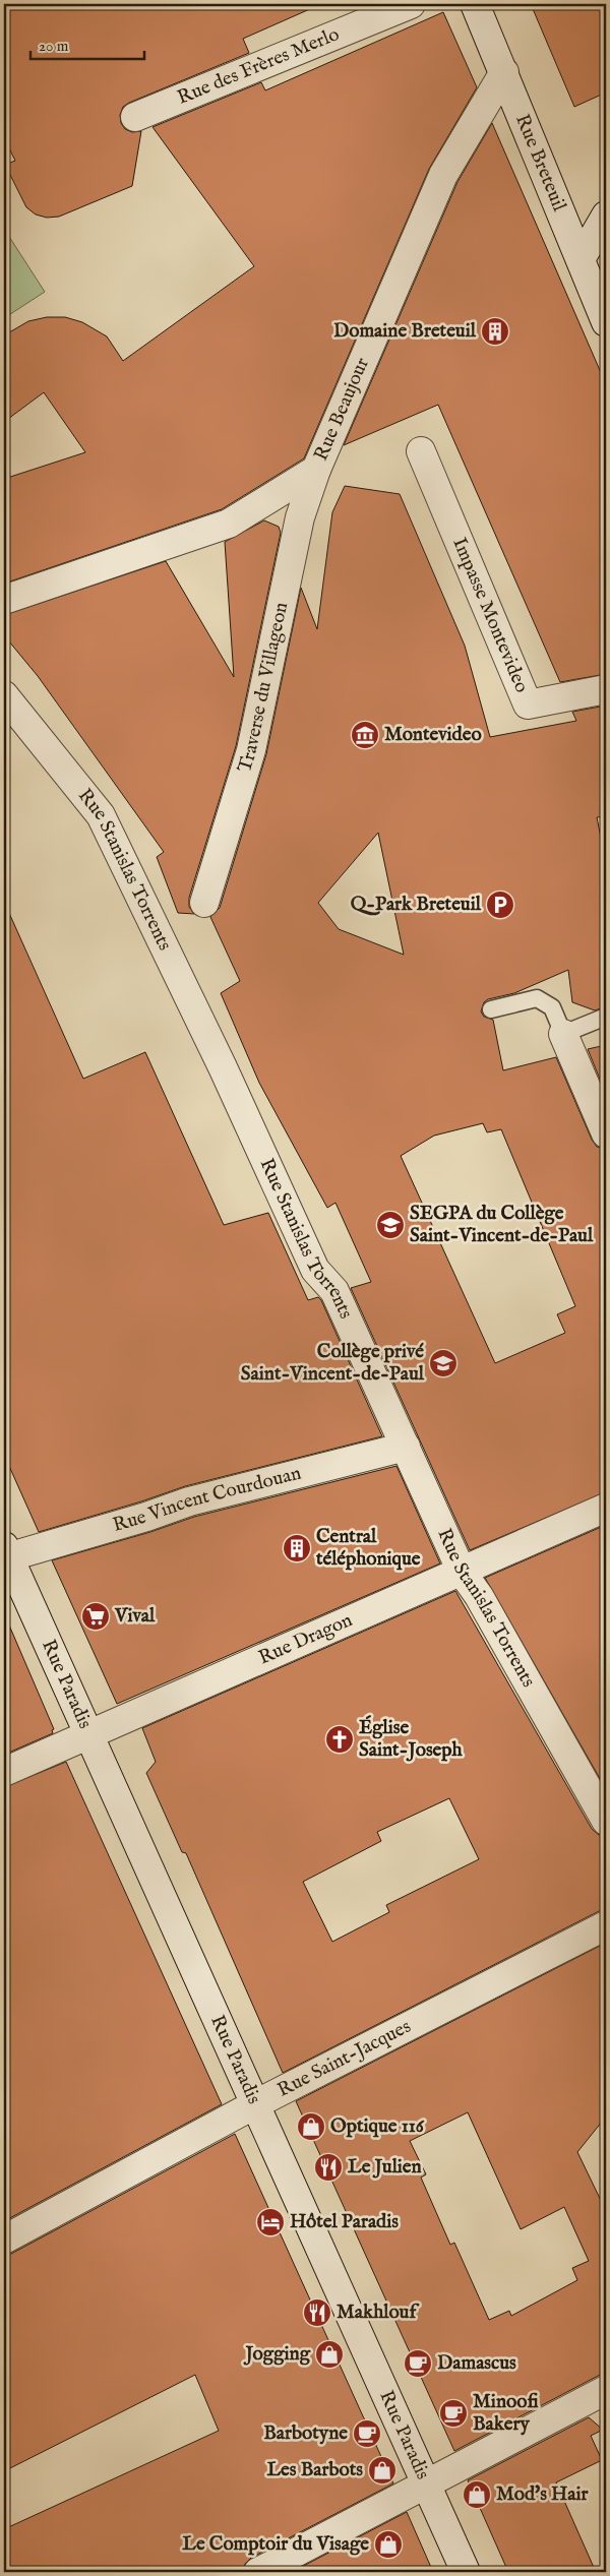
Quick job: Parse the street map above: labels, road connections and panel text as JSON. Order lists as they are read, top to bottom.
{
  "streets": {
    "street": [
      "Rue des Frères Merlo",
      "Rue Breteuil",
      "Rue Beaujour",
      "Impasse Montevideo",
      "Traverse du Villageon",
      "Rue Stanislas Torrents",
      "Rue Vincent Courdouan",
      "Rue Dragon",
      "Rue Paradis",
      "Rue Saint-Jacques"
    ]
  },
  "crossings": [
    ["Rue Breteuil", "Rue Beaujour"],
    ["Rue Beaujour", "Traverse du Villageon"],
    ["Rue Stanislas Torrents", "Rue Vincent Courdouan"],
    ["Rue Stanislas Torrents", "Rue Dragon"],
    ["Rue Vincent Courdouan", "Rue Paradis"],
    ["Rue Dragon", "Rue Paradis"],
    ["Rue Paradis", "Rue Saint-Jacques"]
  ],
  "places": {
    "building": ["Domaine Breteuil", "Central téléphonique"],
    "museum": ["Montevideo"],
    "parking": ["Q-Park Breteuil"],
    "school or university": ["SEGPA du Collège Saint-Vincent-de-Paul", "Collège privé Saint-Vincent-de-Paul"],
    "supermarket": ["Vival"],
    "church": ["Église Saint-Joseph"],
    "shop": [
      "Optique 116",
      "Jogging",
      "Les Barbots",
      "Mod's Hair",
      "Le Comptoir du Visage"
    ],
    "restaurant": ["Le Julien", "Makhlouf"],
    "hotel": ["Hôtel Paradis"],
    "cafe": ["Damascus", "Minoofi Bakery", "Barbotyne"]
  },
  "scale_bar": "20 m"
}
